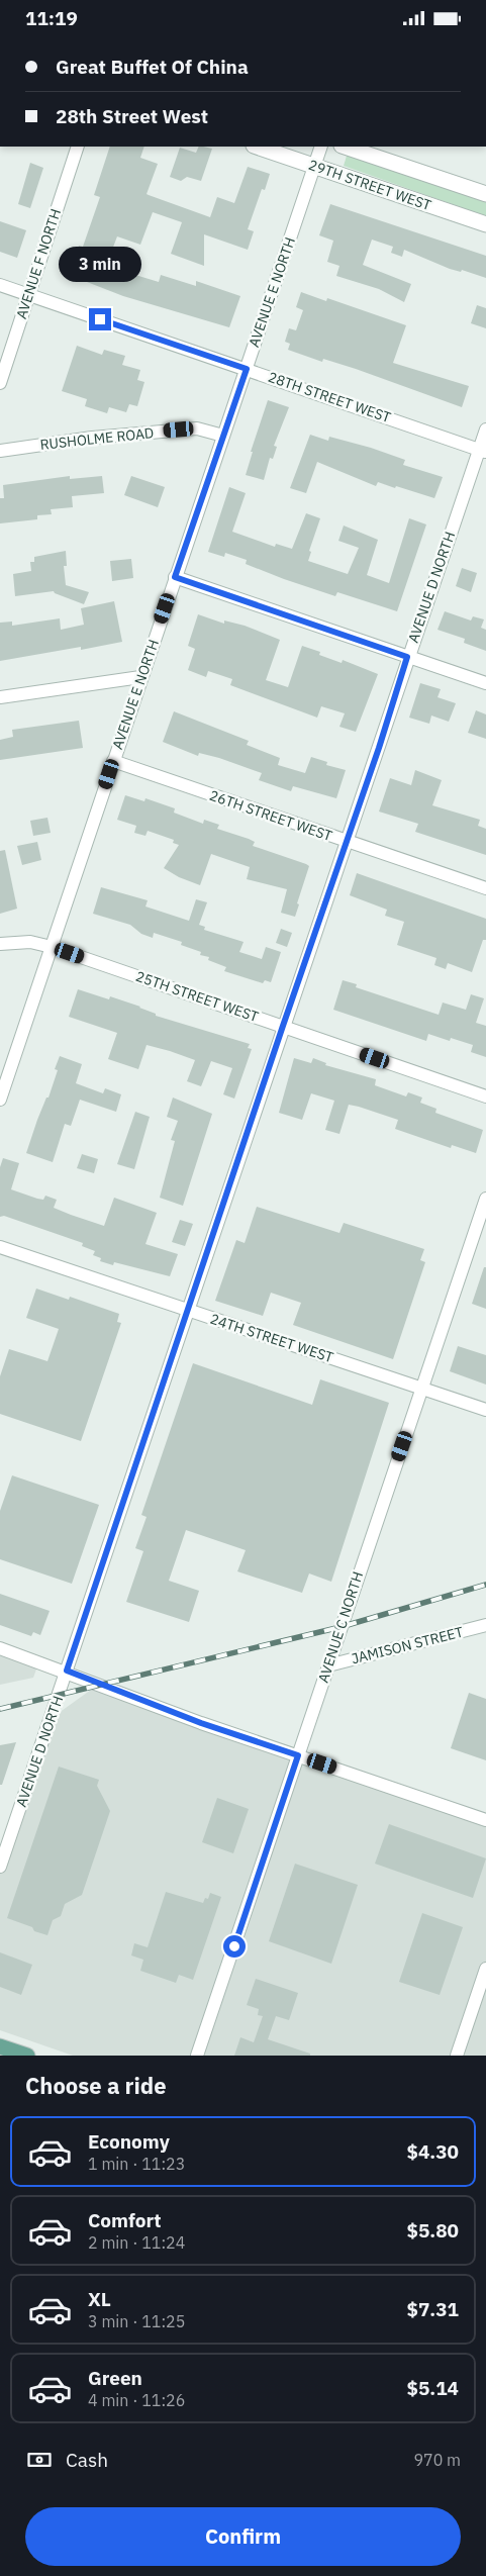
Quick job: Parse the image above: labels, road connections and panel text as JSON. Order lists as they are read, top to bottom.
{
  "streets": {
    "street": [
      "29TH STREET WEST",
      "AVENUE F NORTH",
      "AVENUE E NORTH",
      "28TH STREET WEST",
      "RUSHOLME ROAD",
      "AVENUE D NORTH",
      "26TH STREET WEST",
      "25TH STREET WEST",
      "24TH STREET WEST",
      "AVENUE C NORTH",
      "JAMISON STREET"
    ]
  },
  "crossings": [
    ["29TH STREET WEST", "AVENUE E NORTH"],
    ["AVENUE F NORTH", "28TH STREET WEST"],
    ["AVENUE E NORTH", "28TH STREET WEST"],
    ["AVENUE E NORTH", "RUSHOLME ROAD"],
    ["AVENUE E NORTH", "26TH STREET WEST"],
    ["AVENUE E NORTH", "25TH STREET WEST"],
    ["28TH STREET WEST", "AVENUE D NORTH"],
    ["AVENUE D NORTH", "26TH STREET WEST"],
    ["AVENUE D NORTH", "25TH STREET WEST"],
    ["AVENUE D NORTH", "24TH STREET WEST"],
    ["24TH STREET WEST", "AVENUE C NORTH"],
    ["AVENUE C NORTH", "JAMISON STREET"]
  ],
  "page": {
    "status": "11:19",
    "banner": ["Great Buffet Of China", "28th Street West"],
    "bubble": "3 min",
    "heading": "Choose a ride",
    "list": [
      {
        "name": "Economy",
        "note": "1 min · 11:23",
        "value": "$4.30"
      },
      {
        "name": "Comfort",
        "note": "2 min · 11:24",
        "value": "$5.80"
      },
      {
        "name": "XL",
        "note": "3 min · 11:25",
        "value": "$7.31"
      },
      {
        "name": "Green",
        "note": "4 min · 11:26",
        "value": "$5.14"
      }
    ],
    "pay": ["Cash", "970 m"],
    "buttons": "Confirm"
  }
}
